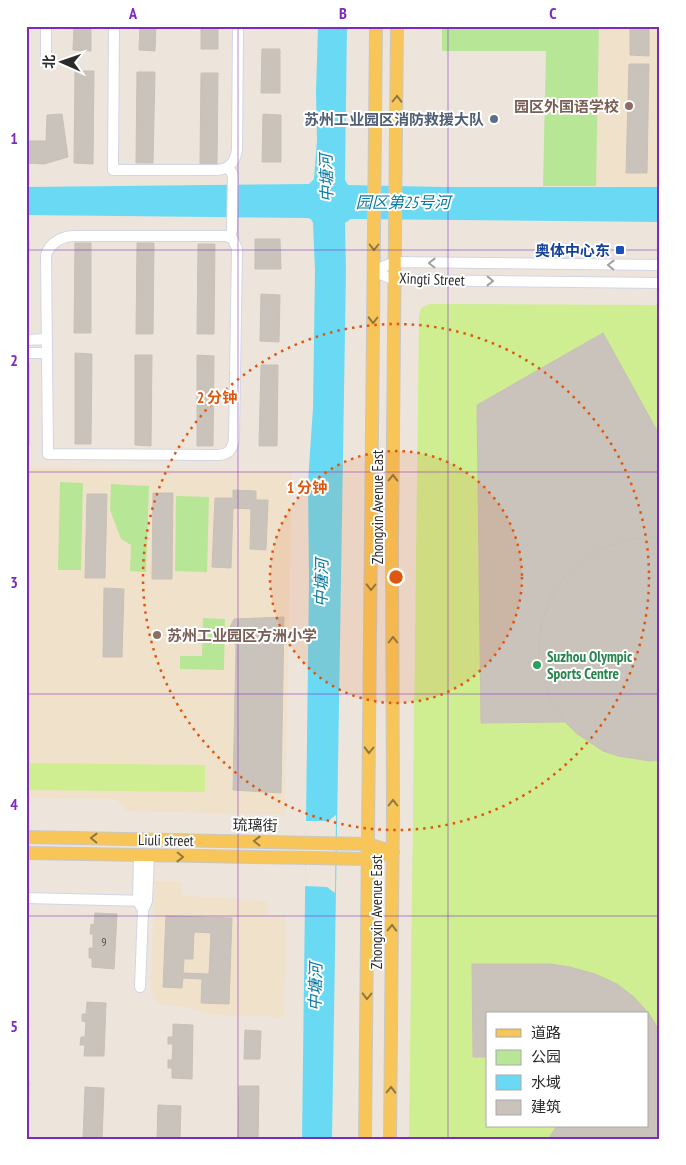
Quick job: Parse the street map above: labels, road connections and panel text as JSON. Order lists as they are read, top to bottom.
{
  "streets": {
    "main road": ["Zhongxin Avenue East", "琉璃街", "Liuli street"],
    "street": ["Xingti Street"]
  },
  "crossings": [
    ["Xingti Street", "Zhongxin Avenue East"],
    ["Zhongxin Avenue East", "琉璃街"],
    ["Zhongxin Avenue East", "Liuli street"]
  ],
  "one_way": ["琉璃街", "Liuli street"],
  "water": ["中塘河", "园区第25号河"],
  "places": {
    "other": [
      "园区外国语学校",
      "苏州工业园区消防救援大队",
      "苏州工业园区方洲小学",
      "Suzhou Olympic Sports Centre"
    ],
    "transit": ["奥体中心东"]
  },
  "house_numbers": ["9"],
  "legend": [
    "道路",
    "公园",
    "水域",
    "建筑"
  ],
  "north": "left",
  "grid": {
    "columns": ["A", "B", "C"],
    "rows": [
      "1",
      "2",
      "3",
      "4",
      "5"
    ]
  },
  "rings": ["2 分钟", "1 分钟"]
}
